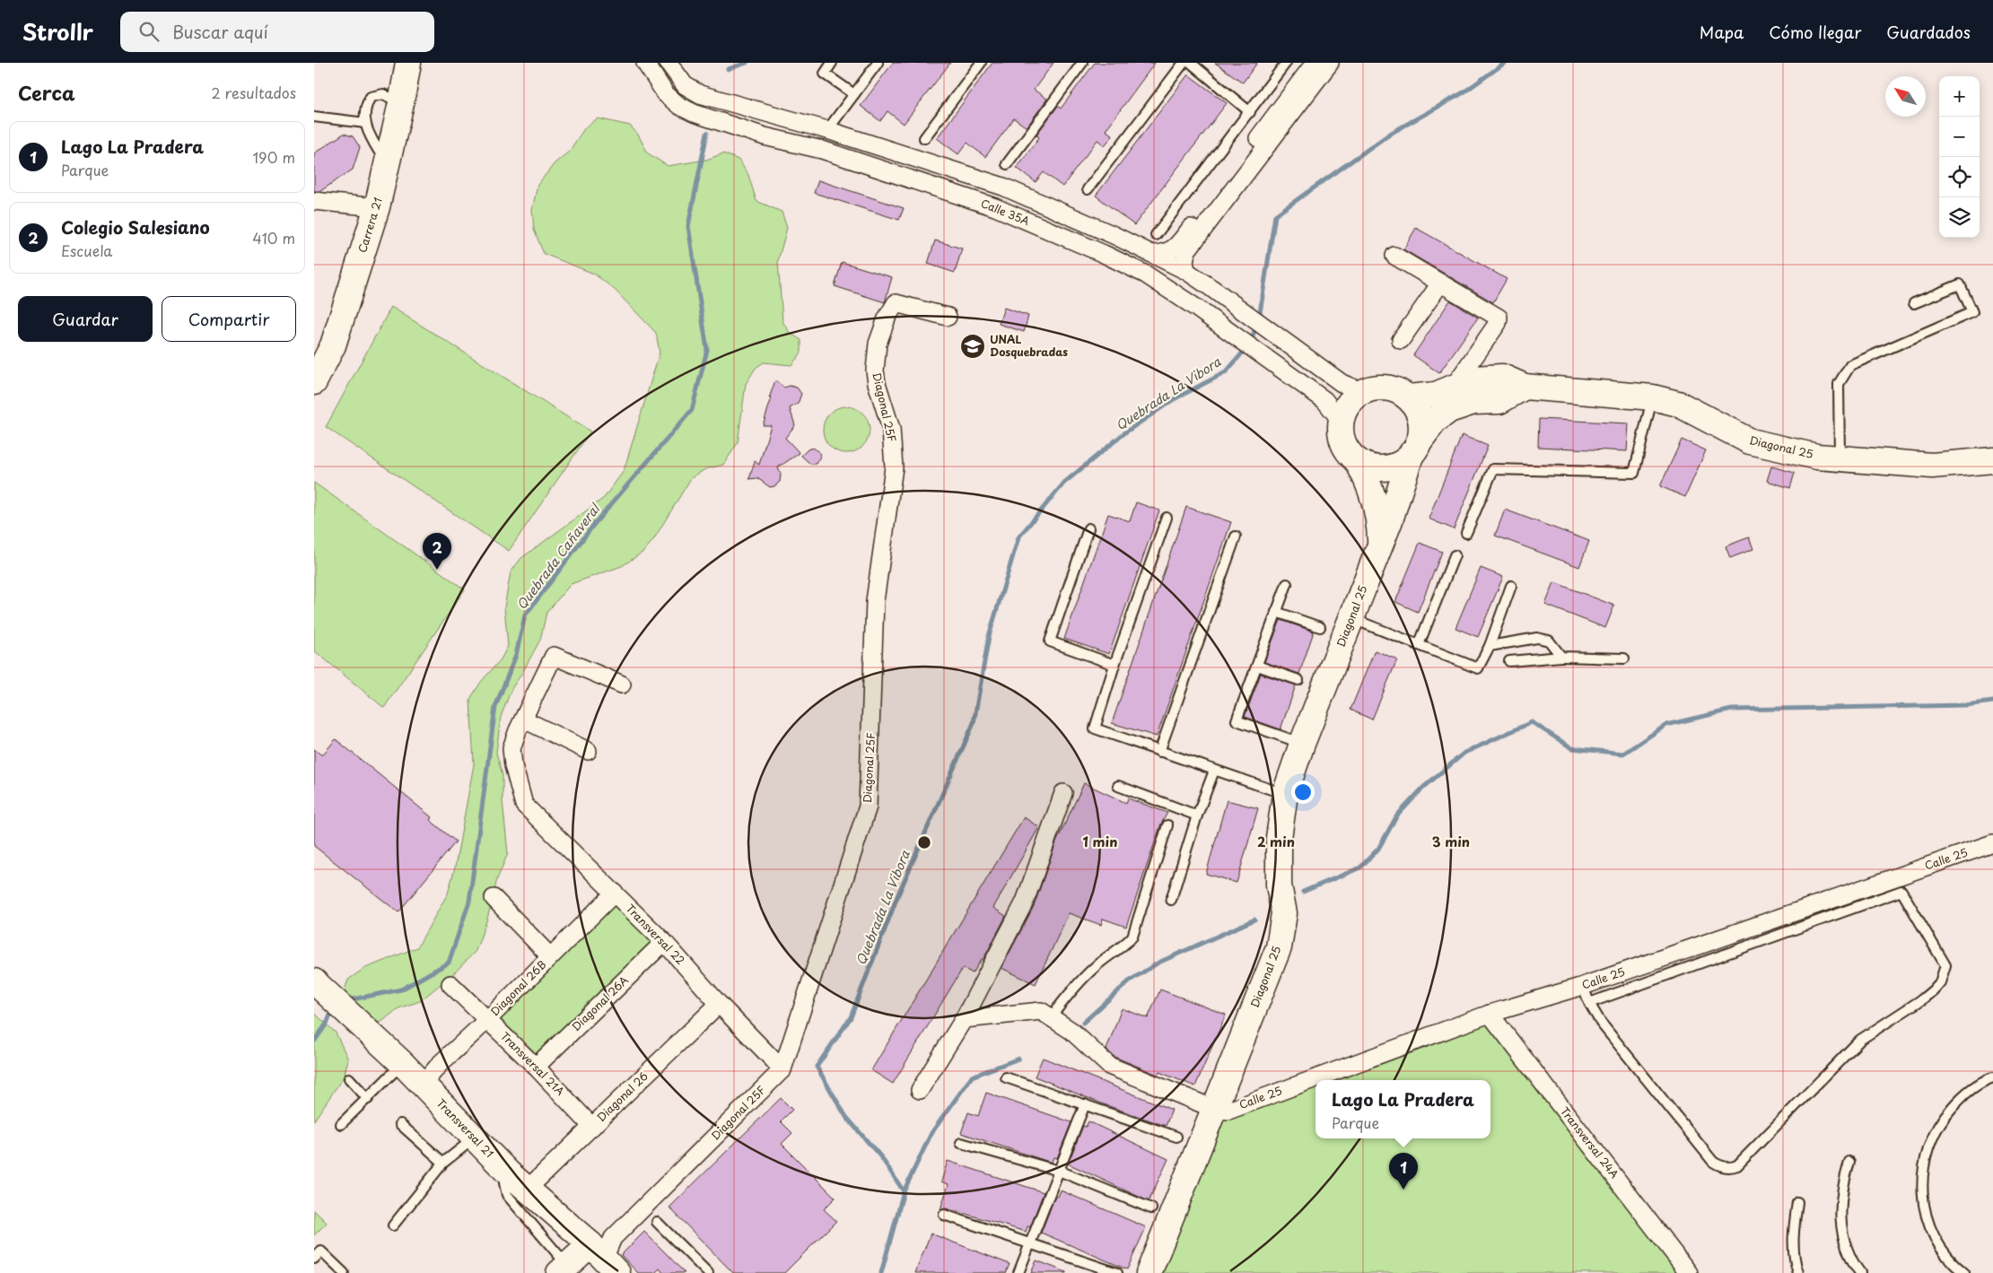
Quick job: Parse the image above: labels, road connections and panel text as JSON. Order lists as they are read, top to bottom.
{
  "streets": {
    "street": [
      "Calle 35A",
      "Carrera 21",
      "Diagonal 25F",
      "Diagonal 25",
      "Calle 25",
      "Transversal 22",
      "Diagonal 26B",
      "Diagonal 26A",
      "Transversal 21A",
      "Diagonal 26",
      "Transversal 21",
      "Transversal 24A"
    ]
  },
  "crossings": [
    ["Calle 35A", "Diagonal 25"],
    ["Diagonal 25F", "Transversal 22"],
    ["Diagonal 25F", "Transversal 21"],
    ["Diagonal 25", "Calle 25"],
    ["Calle 25", "Transversal 24A"],
    ["Transversal 22", "Diagonal 26B"],
    ["Transversal 22", "Diagonal 26A"],
    ["Transversal 22", "Diagonal 26"],
    ["Diagonal 26B", "Transversal 21A"],
    ["Diagonal 26B", "Transversal 21"],
    ["Diagonal 26A", "Transversal 21A"],
    ["Transversal 21A", "Diagonal 26"],
    ["Diagonal 26", "Transversal 21"]
  ],
  "water": ["Quebrada La Vibora", "Quebrada Cañaveral"],
  "places": {
    "school or university": ["UNAL Dosquebradas"]
  },
  "north": "top left",
  "page": {
    "header": "Strollr",
    "search": "Buscar aquí",
    "nav": ["Mapa", "Cómo llegar", "Guardados"],
    "heading": ["Cerca", "2 resultados"],
    "map_buttons": ["+", "−"],
    "list": [
      {
        "mark": "1",
        "name": "Lago La Pradera",
        "note": "Parque",
        "value": "190 m"
      },
      {
        "mark": "2",
        "name": "Colegio Salesiano",
        "note": "Escuela",
        "value": "410 m"
      }
    ],
    "buttons": ["Guardar", "Compartir"],
    "pins": ["2", "1"],
    "popup": ["Lago La Pradera", "Parque"]
  },
  "rings": ["1 min", "2 min", "3 min"]
}
